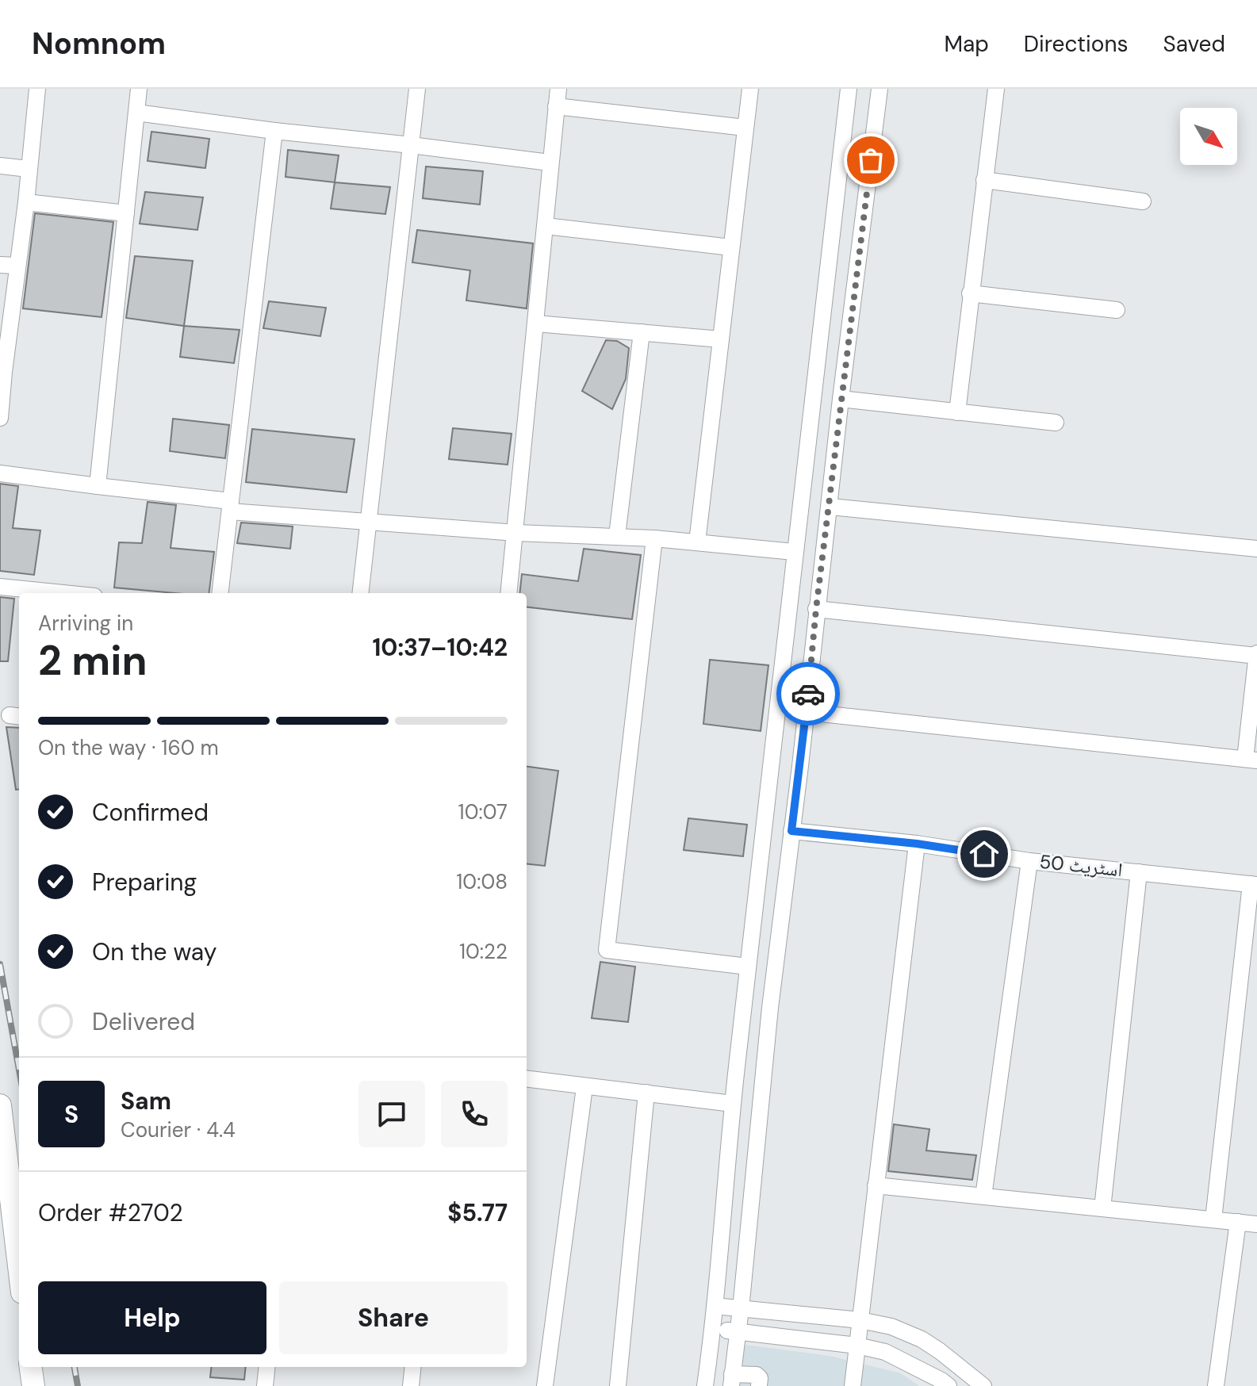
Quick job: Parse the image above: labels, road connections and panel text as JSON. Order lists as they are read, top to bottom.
{
  "streets": {
    "street": ["اسٹریٹ 50"]
  },
  "north": "bottom right",
  "page": {
    "header": "Nomnom",
    "nav": ["Map", "Directions", "Saved"],
    "heading": ["2 min", "Arriving in", "10:37–10:42"],
    "panel": [
      "Sam",
      "Courier · 4.4",
      "Order #2702",
      "$5.77"
    ],
    "bar": "On the way · 160 m",
    "list": [
      ["Confirmed", "10:07"],
      ["Preparing", "10:08"],
      ["On the way", "10:22"],
      "Delivered"
    ],
    "round": "S",
    "buttons": ["Help", "Share"]
  }
}
